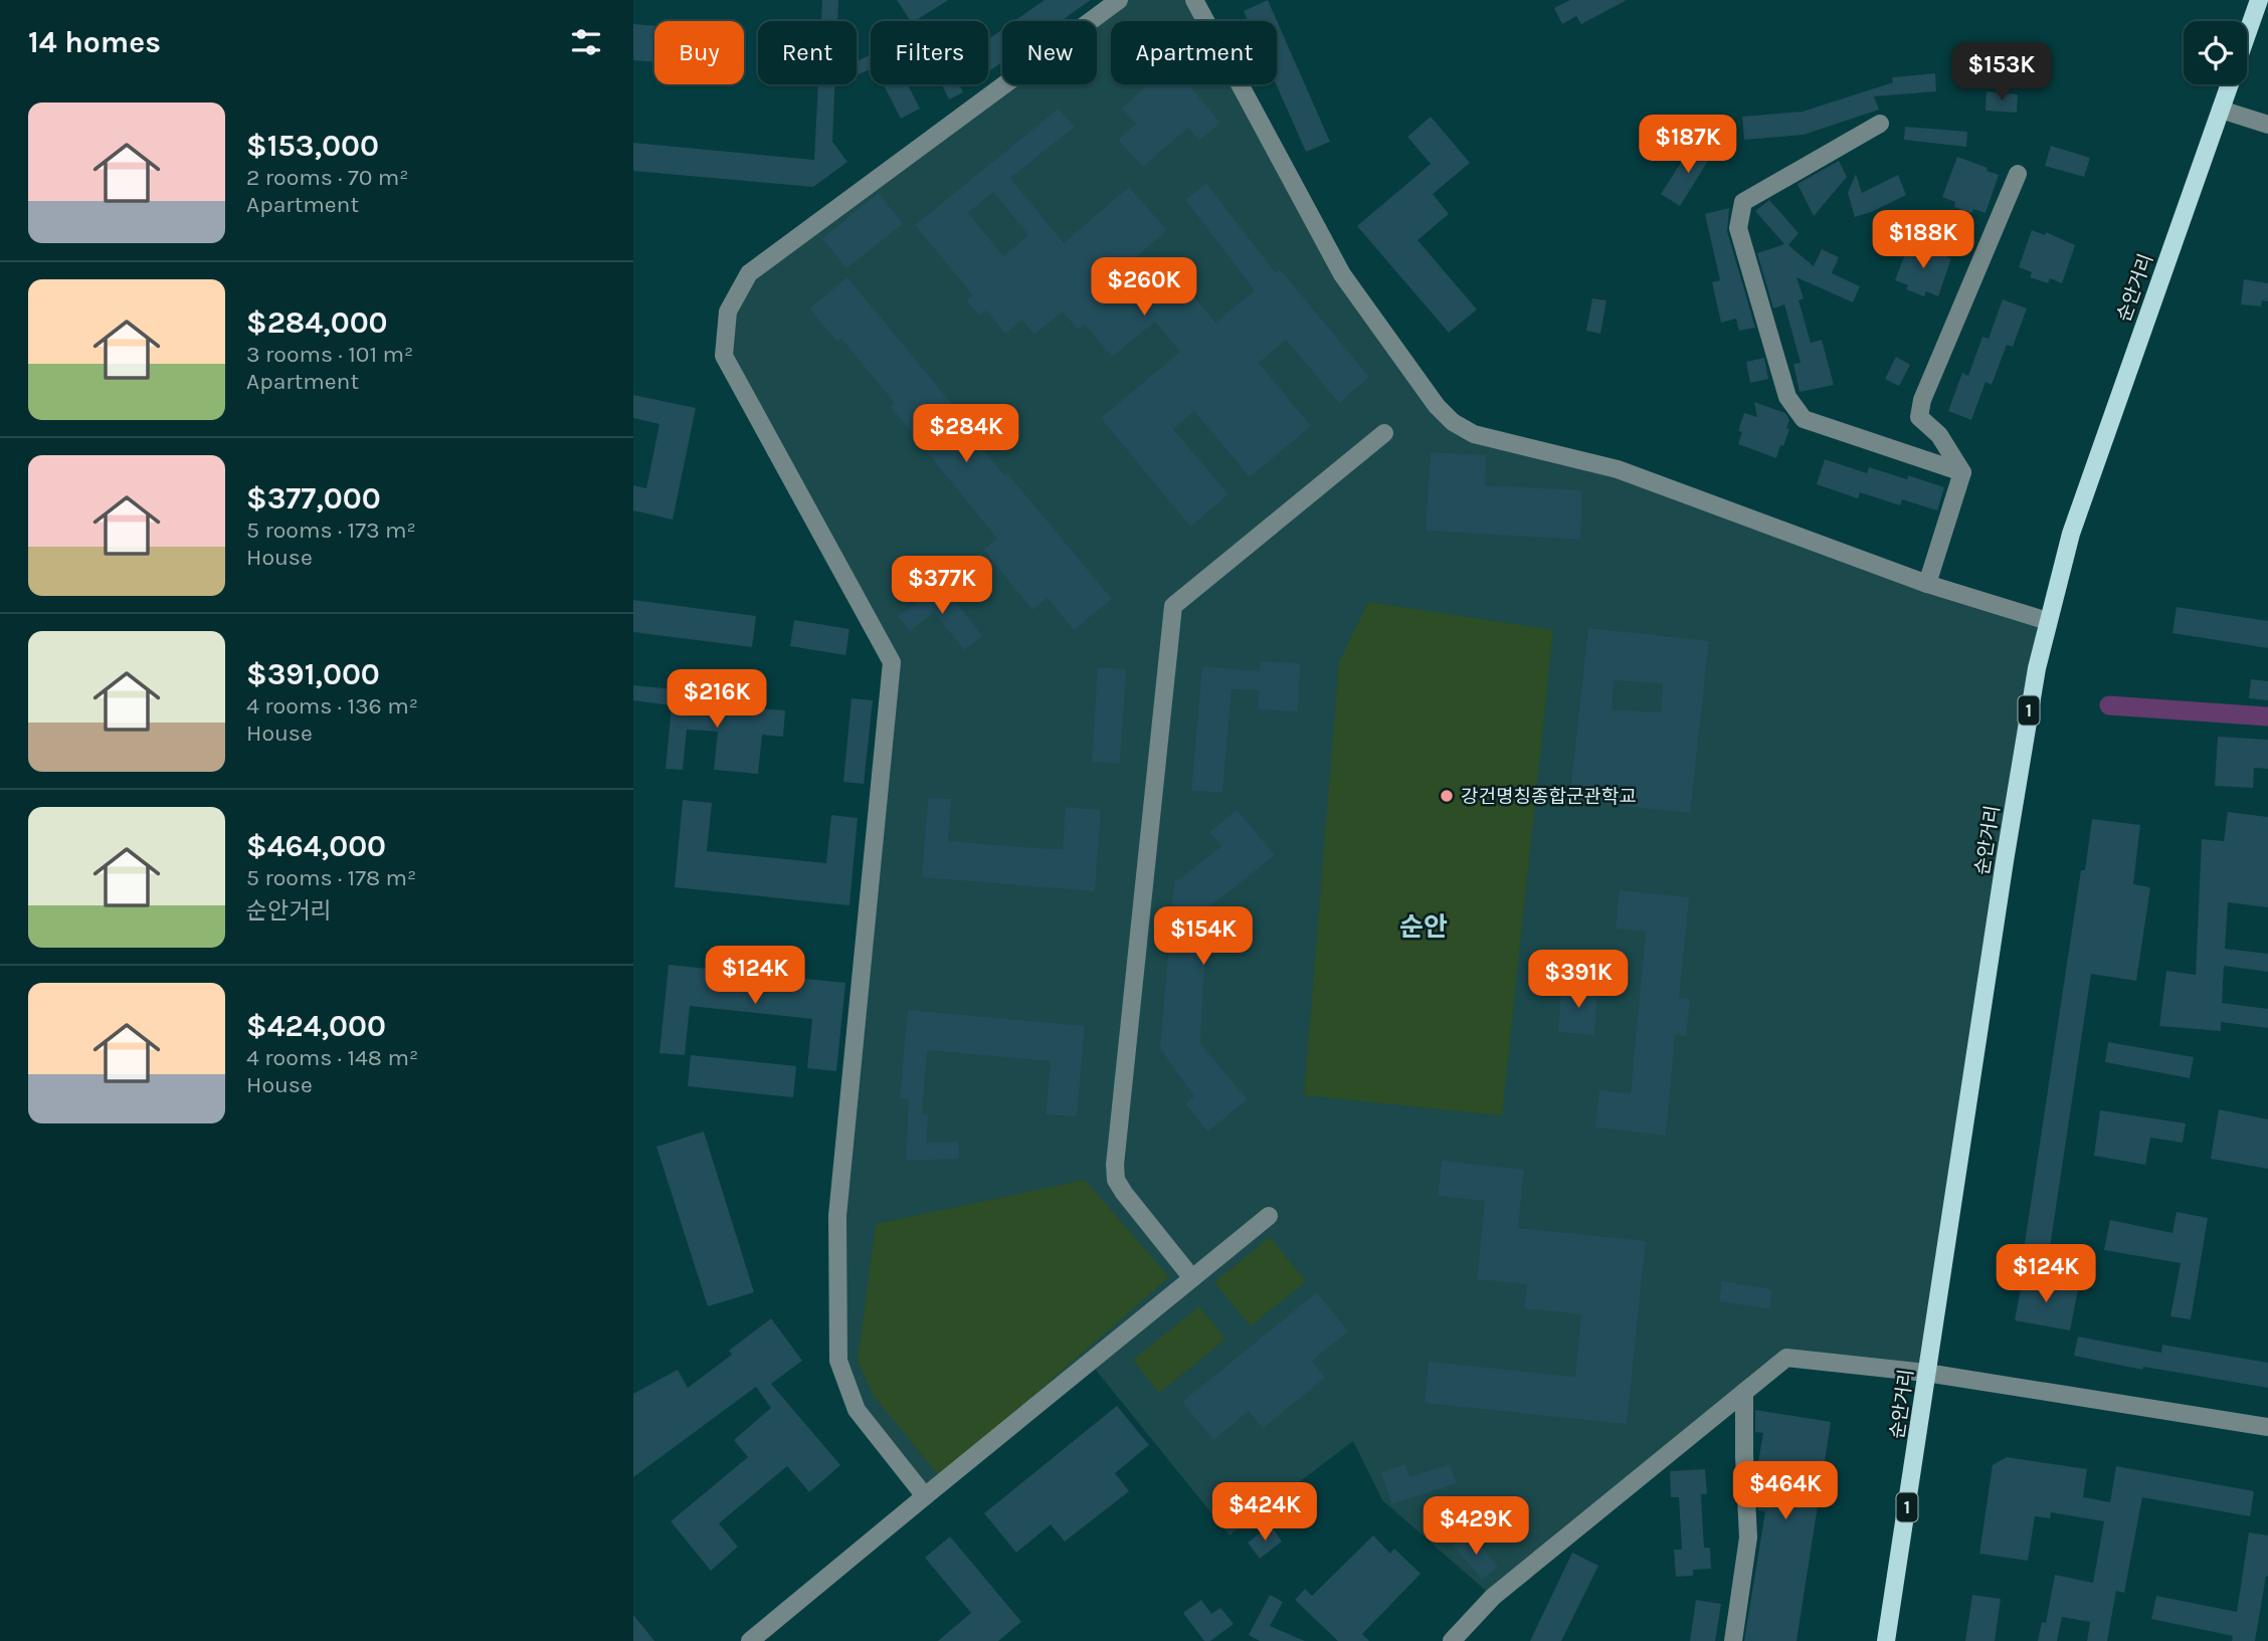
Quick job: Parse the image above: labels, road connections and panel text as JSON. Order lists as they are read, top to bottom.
{
  "streets": {
    "main road": ["순안거리", "1"]
  },
  "districts": ["순안"],
  "places": ["강건명칭종합군관학교"],
  "page": {
    "heading": "14 homes",
    "chip": [
      "Buy",
      "Rent",
      "Filters",
      "New",
      "Apartment"
    ],
    "price": [
      "$153K",
      "$187K",
      "$188K",
      "$260K",
      "$284K",
      "$377K",
      "$216K",
      "$154K",
      "$124K",
      "$391K",
      "$124K",
      "$464K",
      "$424K",
      "$429K"
    ],
    "list": [
      {
        "name": "$153,000",
        "note": "2 rooms · 70 m² · Apartment"
      },
      {
        "name": "$284,000",
        "note": "3 rooms · 101 m² · Apartment"
      },
      {
        "name": "$377,000",
        "note": "5 rooms · 173 m² · House"
      },
      {
        "name": "$391,000",
        "note": "4 rooms · 136 m² · House"
      },
      {
        "name": "$464,000",
        "note": "5 rooms · 178 m² · 순안거리"
      },
      {
        "name": "$424,000",
        "note": "4 rooms · 148 m² · House"
      }
    ]
  }
}
